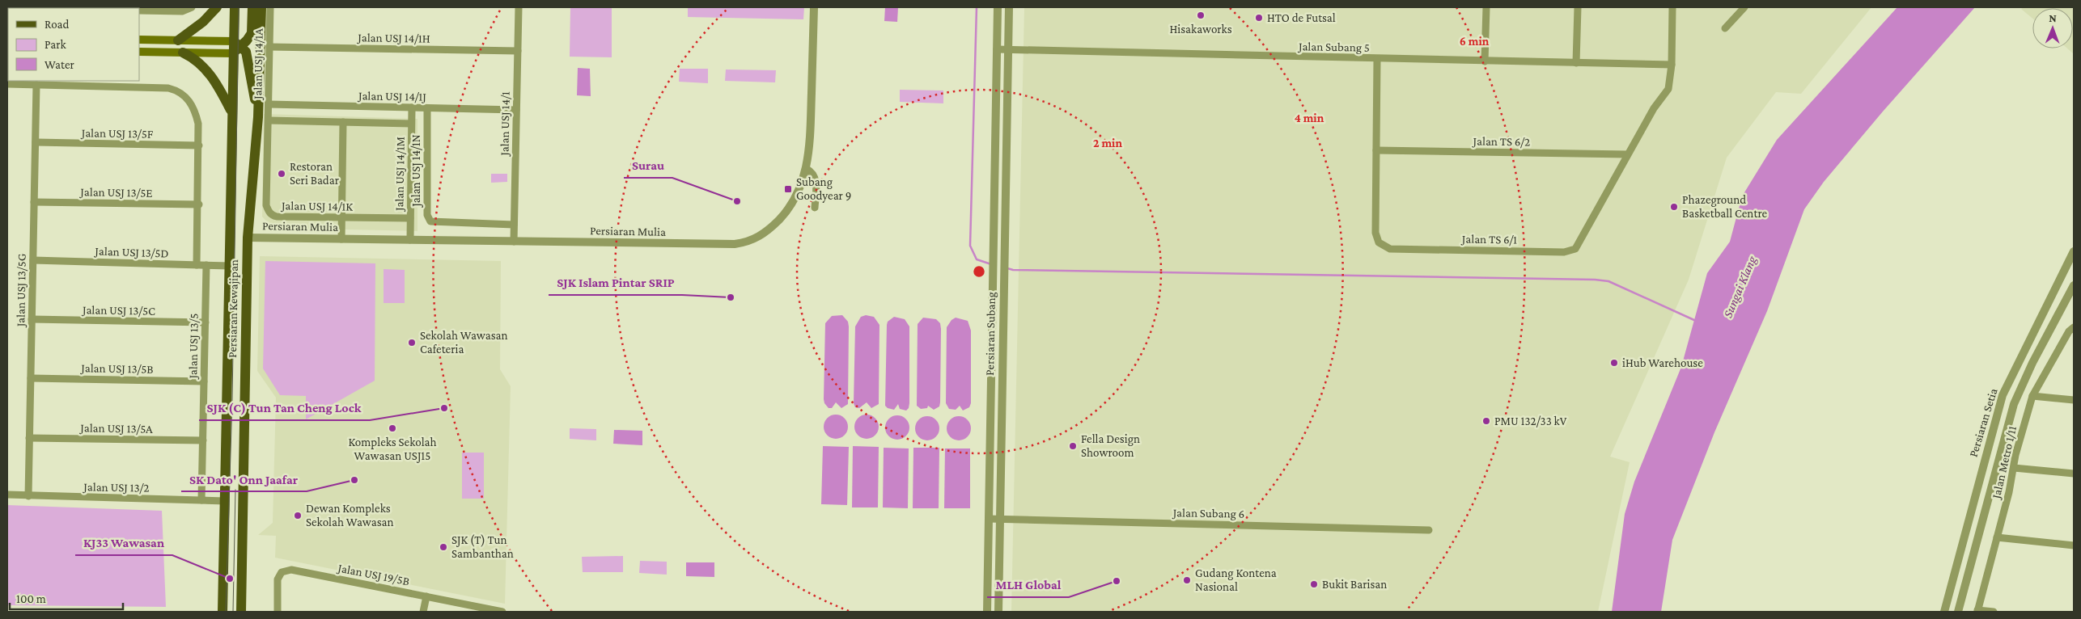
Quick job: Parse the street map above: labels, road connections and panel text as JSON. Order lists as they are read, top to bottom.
{
  "streets": {
    "main road": ["Persiaran Kewajipan"],
    "street": [
      "Jalan USJ 14/1H",
      "Jalan Subang 5",
      "Jalan USJ 14/1A",
      "Jalan USJ 14/1J",
      "Jalan USJ 14/1",
      "Jalan USJ 13/5F",
      "Jalan TS 6/2",
      "Jalan USJ 14/1N",
      "Jalan USJ 14/1M",
      "Jalan USJ 13/5E",
      "Jalan USJ 14/1K",
      "Persiaran Mulia",
      "Jalan TS 6/1",
      "Jalan USJ 13/5D",
      "Jalan USJ 13/5G",
      "Jalan USJ 13/5C",
      "Persiaran Subang",
      "Jalan USJ 13/5",
      "Jalan USJ 13/5B",
      "Persiaran Setia",
      "Jalan USJ 13/5A",
      "Jalan Metro 1/11",
      "Jalan USJ 13/2",
      "Jalan Subang 6",
      "Jalan USJ 19/5B"
    ]
  },
  "crossings": [
    ["Jalan USJ 14/1H", "Jalan USJ 14/1A"],
    ["Jalan USJ 14/1H", "Jalan USJ 14/1"],
    ["Jalan Subang 5", "Jalan TS 6/1"],
    ["Jalan Subang 5", "Persiaran Subang"],
    ["Jalan USJ 14/1A", "Jalan USJ 14/1J"],
    ["Jalan USJ 14/1A", "Jalan USJ 14/1K"],
    ["Jalan USJ 14/1A", "Persiaran Kewajipan"],
    ["Jalan USJ 14/1J", "Jalan USJ 14/1"],
    ["Jalan USJ 14/1J", "Jalan USJ 14/1N"],
    ["Jalan USJ 14/1J", "Jalan USJ 14/1M"],
    ["Jalan USJ 14/1", "Jalan USJ 14/1N"],
    ["Jalan USJ 14/1", "Persiaran Mulia"],
    ["Jalan USJ 13/5F", "Jalan USJ 13/5G"],
    ["Jalan TS 6/2", "Jalan TS 6/1"],
    ["Jalan USJ 14/1M", "Jalan USJ 14/1K"],
    ["Jalan USJ 14/1M", "Persiaran Mulia"],
    ["Jalan USJ 13/5E", "Jalan USJ 13/5G"],
    ["Jalan USJ 14/1K", "Persiaran Kewajipan"],
    ["Persiaran Mulia", "Persiaran Kewajipan"],
    ["Jalan USJ 13/5D", "Jalan USJ 13/5G"],
    ["Jalan USJ 13/5D", "Persiaran Kewajipan"],
    ["Jalan USJ 13/5D", "Jalan USJ 13/5"],
    ["Jalan USJ 13/5G", "Jalan USJ 13/5C"],
    ["Jalan USJ 13/5G", "Jalan USJ 13/5B"],
    ["Jalan USJ 13/5G", "Jalan USJ 13/5A"],
    ["Jalan USJ 13/5G", "Jalan USJ 13/2"],
    ["Persiaran Kewajipan", "Jalan USJ 13/2"],
    ["Jalan USJ 13/5C", "Jalan USJ 13/5"],
    ["Persiaran Subang", "Jalan Subang 6"],
    ["Jalan USJ 13/5", "Jalan USJ 13/5B"],
    ["Jalan USJ 13/5", "Jalan USJ 13/5A"],
    ["Jalan USJ 13/5", "Jalan USJ 13/2"]
  ],
  "water": ["Sungai Klang"],
  "places": {
    "other": [
      "Hisakaworks",
      "HTO de Futsal",
      "Restoran Seri Badar",
      "Surau",
      "Phazeground Basketball Centre",
      "SJK Islam Pintar SRIP",
      "Sekolah Wawasan Cafeteria",
      "iHub Warehouse",
      "SJK (C) Tun Tan Cheng Lock",
      "PMU 132/33 kV",
      "Kompleks Sekolah Wawasan USJ15",
      "Fella Design Showroom",
      "SK Dato' Onn Jaafar",
      "Dewan Kompleks Sekolah Wawasan",
      "SJK (T) Tun Sambanthan",
      "KJ33 Wawasan",
      "Gudang Kontena Nasional",
      "MLH Global",
      "Bukit Barisan"
    ],
    "transit": ["Subang Goodyear 9"]
  },
  "legend": ["Road", "Park", "Water"],
  "scale_bar": "100 m",
  "north": "top",
  "rings": ["6 min", "4 min", "2 min"]
}
